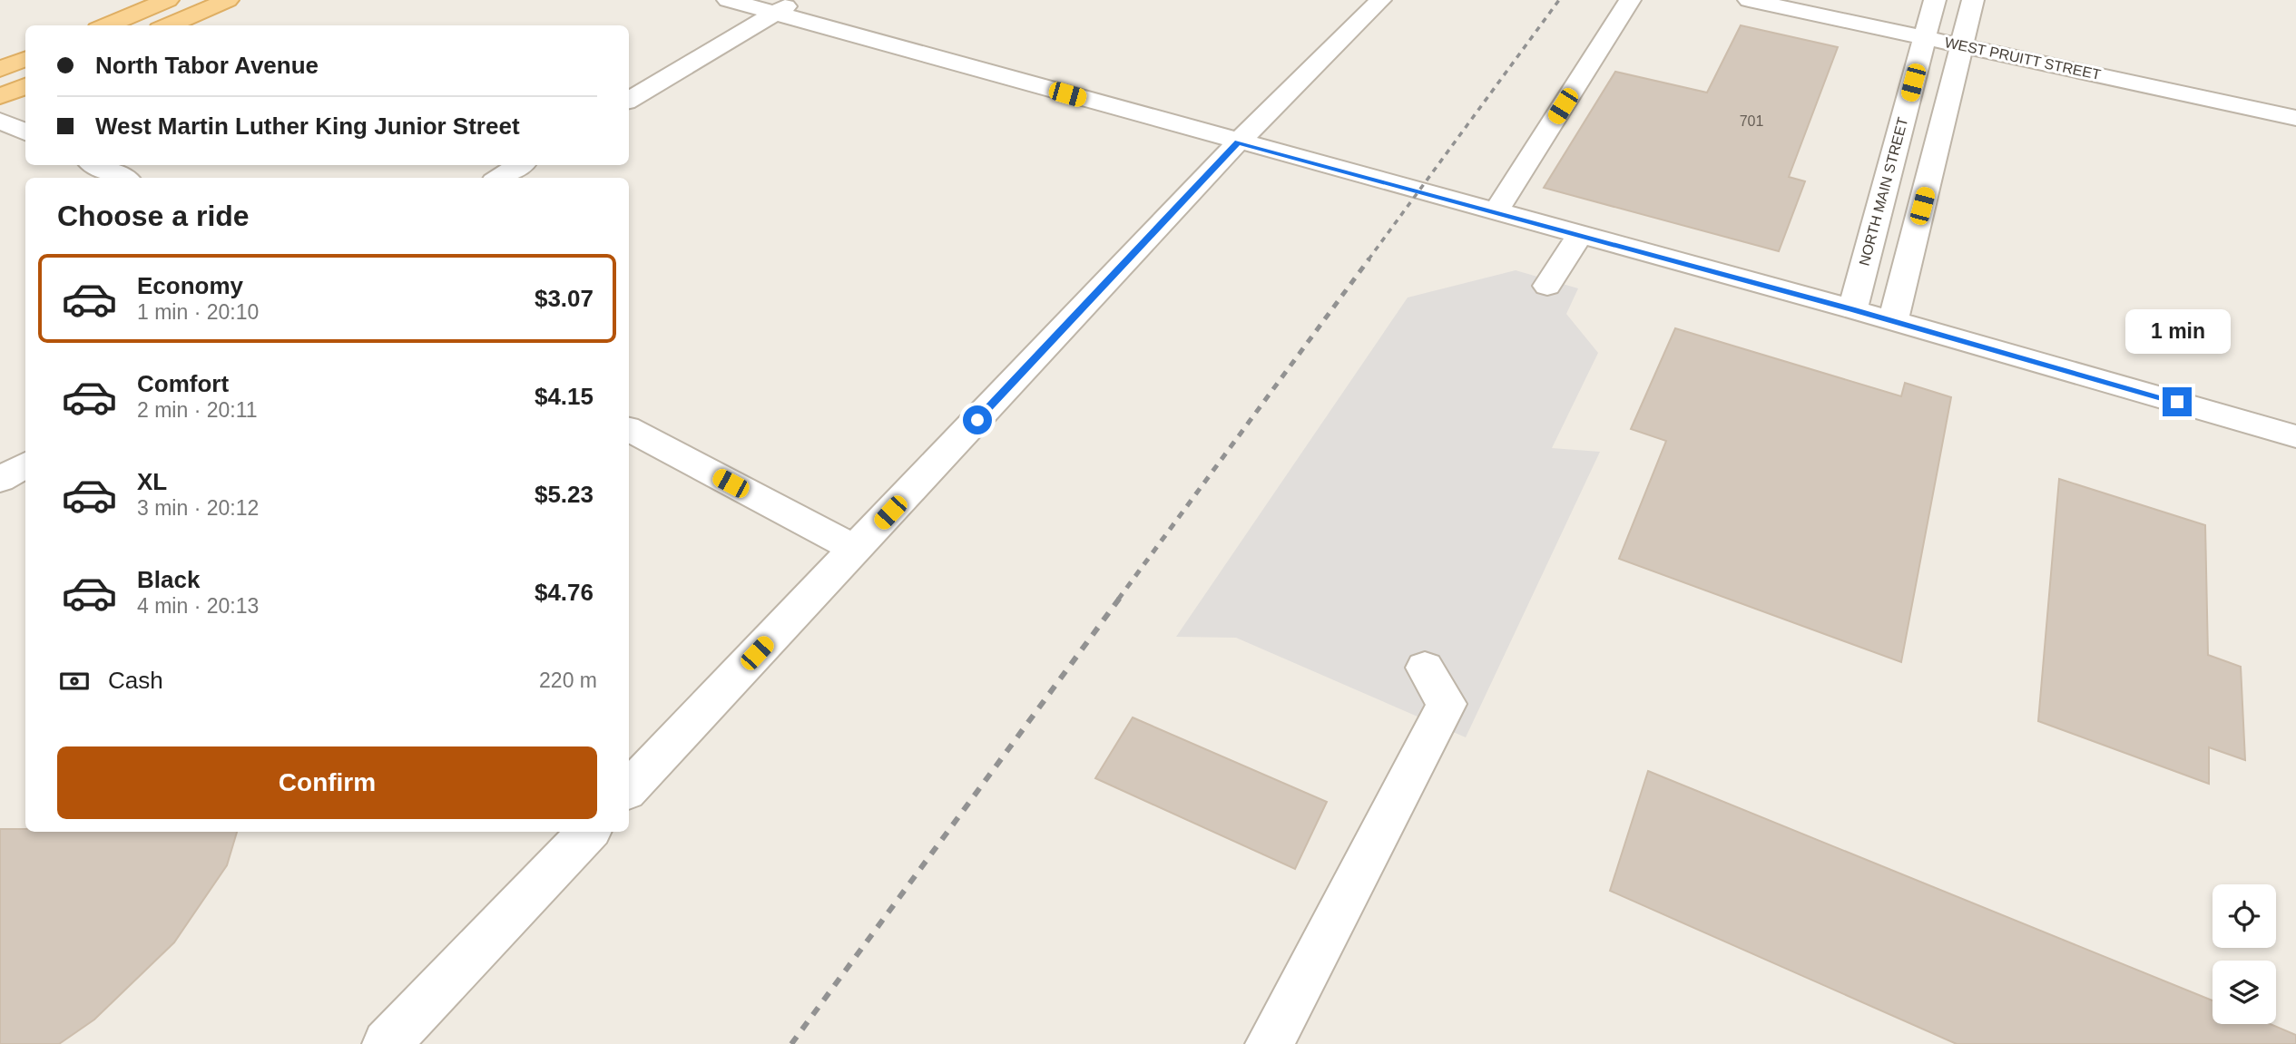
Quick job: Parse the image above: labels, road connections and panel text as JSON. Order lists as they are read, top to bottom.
{
  "streets": {
    "street": ["WEST PRUITT STREET", "NORTH MAIN STREET"]
  },
  "crossings": [
    ["WEST PRUITT STREET", "NORTH MAIN STREET"]
  ],
  "house_numbers": ["701"],
  "page": {
    "banner": ["North Tabor Avenue", "West Martin Luther King Junior Street"],
    "heading": "Choose a ride",
    "list": [
      {
        "name": "Economy",
        "note": "1 min · 20:10",
        "value": "$3.07"
      },
      {
        "name": "Comfort",
        "note": "2 min · 20:11",
        "value": "$4.15"
      },
      {
        "name": "XL",
        "note": "3 min · 20:12",
        "value": "$5.23"
      },
      {
        "name": "Black",
        "note": "4 min · 20:13",
        "value": "$4.76"
      }
    ],
    "bubble": "1 min",
    "pay": ["Cash", "220 m"],
    "buttons": "Confirm"
  }
}
